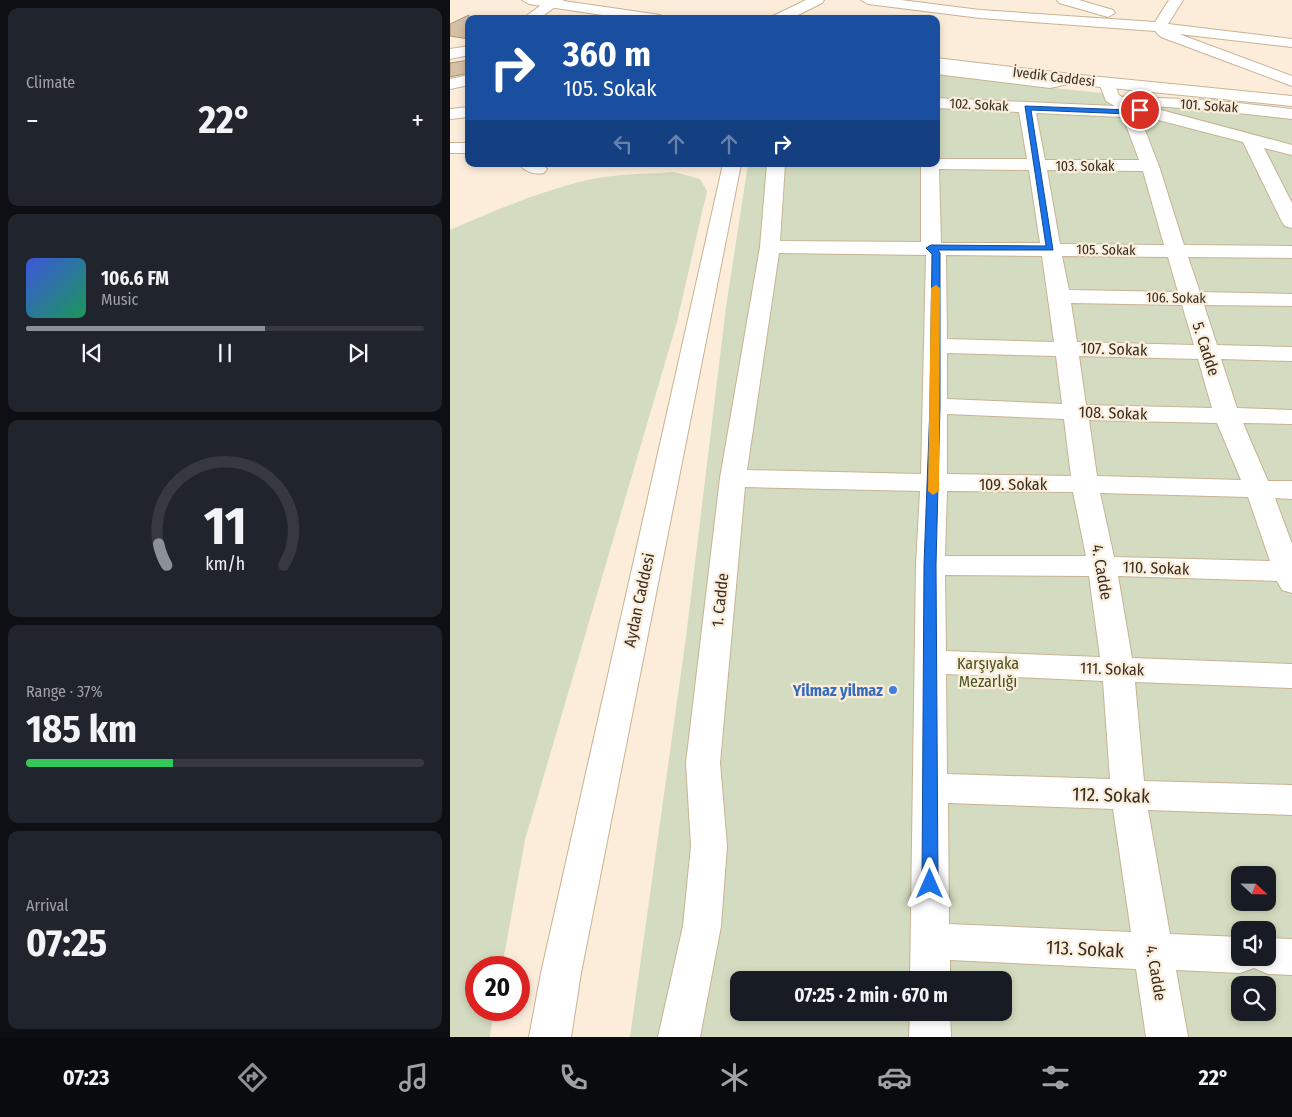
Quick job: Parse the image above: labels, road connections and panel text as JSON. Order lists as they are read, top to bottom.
{
  "streets": {
    "street": [
      "İvedik Caddesi",
      "102. Sokak",
      "101. Sokak",
      "103. Sokak",
      "105. Sokak",
      "106. Sokak",
      "107. Sokak",
      "5. Cadde",
      "108. Sokak",
      "109. Sokak",
      "110. Sokak",
      "4. Cadde",
      "Aydan Caddesi",
      "1. Cadde",
      "111. Sokak",
      "112. Sokak",
      "113. Sokak"
    ]
  },
  "crossings": [
    ["İvedik Caddesi", "101. Sokak"],
    ["102. Sokak", "101. Sokak"],
    ["102. Sokak", "5. Cadde"],
    ["102. Sokak", "4. Cadde"],
    ["101. Sokak", "5. Cadde"],
    ["103. Sokak", "5. Cadde"],
    ["103. Sokak", "4. Cadde"],
    ["105. Sokak", "5. Cadde"],
    ["105. Sokak", "4. Cadde"],
    ["105. Sokak", "1. Cadde"],
    ["106. Sokak", "5. Cadde"],
    ["106. Sokak", "4. Cadde"],
    ["107. Sokak", "5. Cadde"],
    ["107. Sokak", "4. Cadde"],
    ["5. Cadde", "108. Sokak"],
    ["5. Cadde", "109. Sokak"],
    ["5. Cadde", "110. Sokak"],
    ["108. Sokak", "4. Cadde"],
    ["109. Sokak", "4. Cadde"],
    ["109. Sokak", "1. Cadde"],
    ["110. Sokak", "4. Cadde"],
    ["4. Cadde", "111. Sokak"],
    ["4. Cadde", "112. Sokak"],
    ["4. Cadde", "113. Sokak"]
  ],
  "parks": ["Karşıyaka Mezarlığı"],
  "places": ["Yilmaz yilmaz"],
  "north": "right",
  "page": {
    "tile": [
      "Climate",
      ["Range · 37%", "185 km"],
      ["Arrival", "07:25"]
    ],
    "turn": ["360 m", "105. Sokak"],
    "heat": ["−", "22°", "+"],
    "song": ["106.6 FM", "Music"],
    "limit": "20",
    "trip": "07:25 · 2 min · 670 m",
    "tabs": ["07:23", "22°"],
    "gauge": ["11", "km/h"]
  }
}
